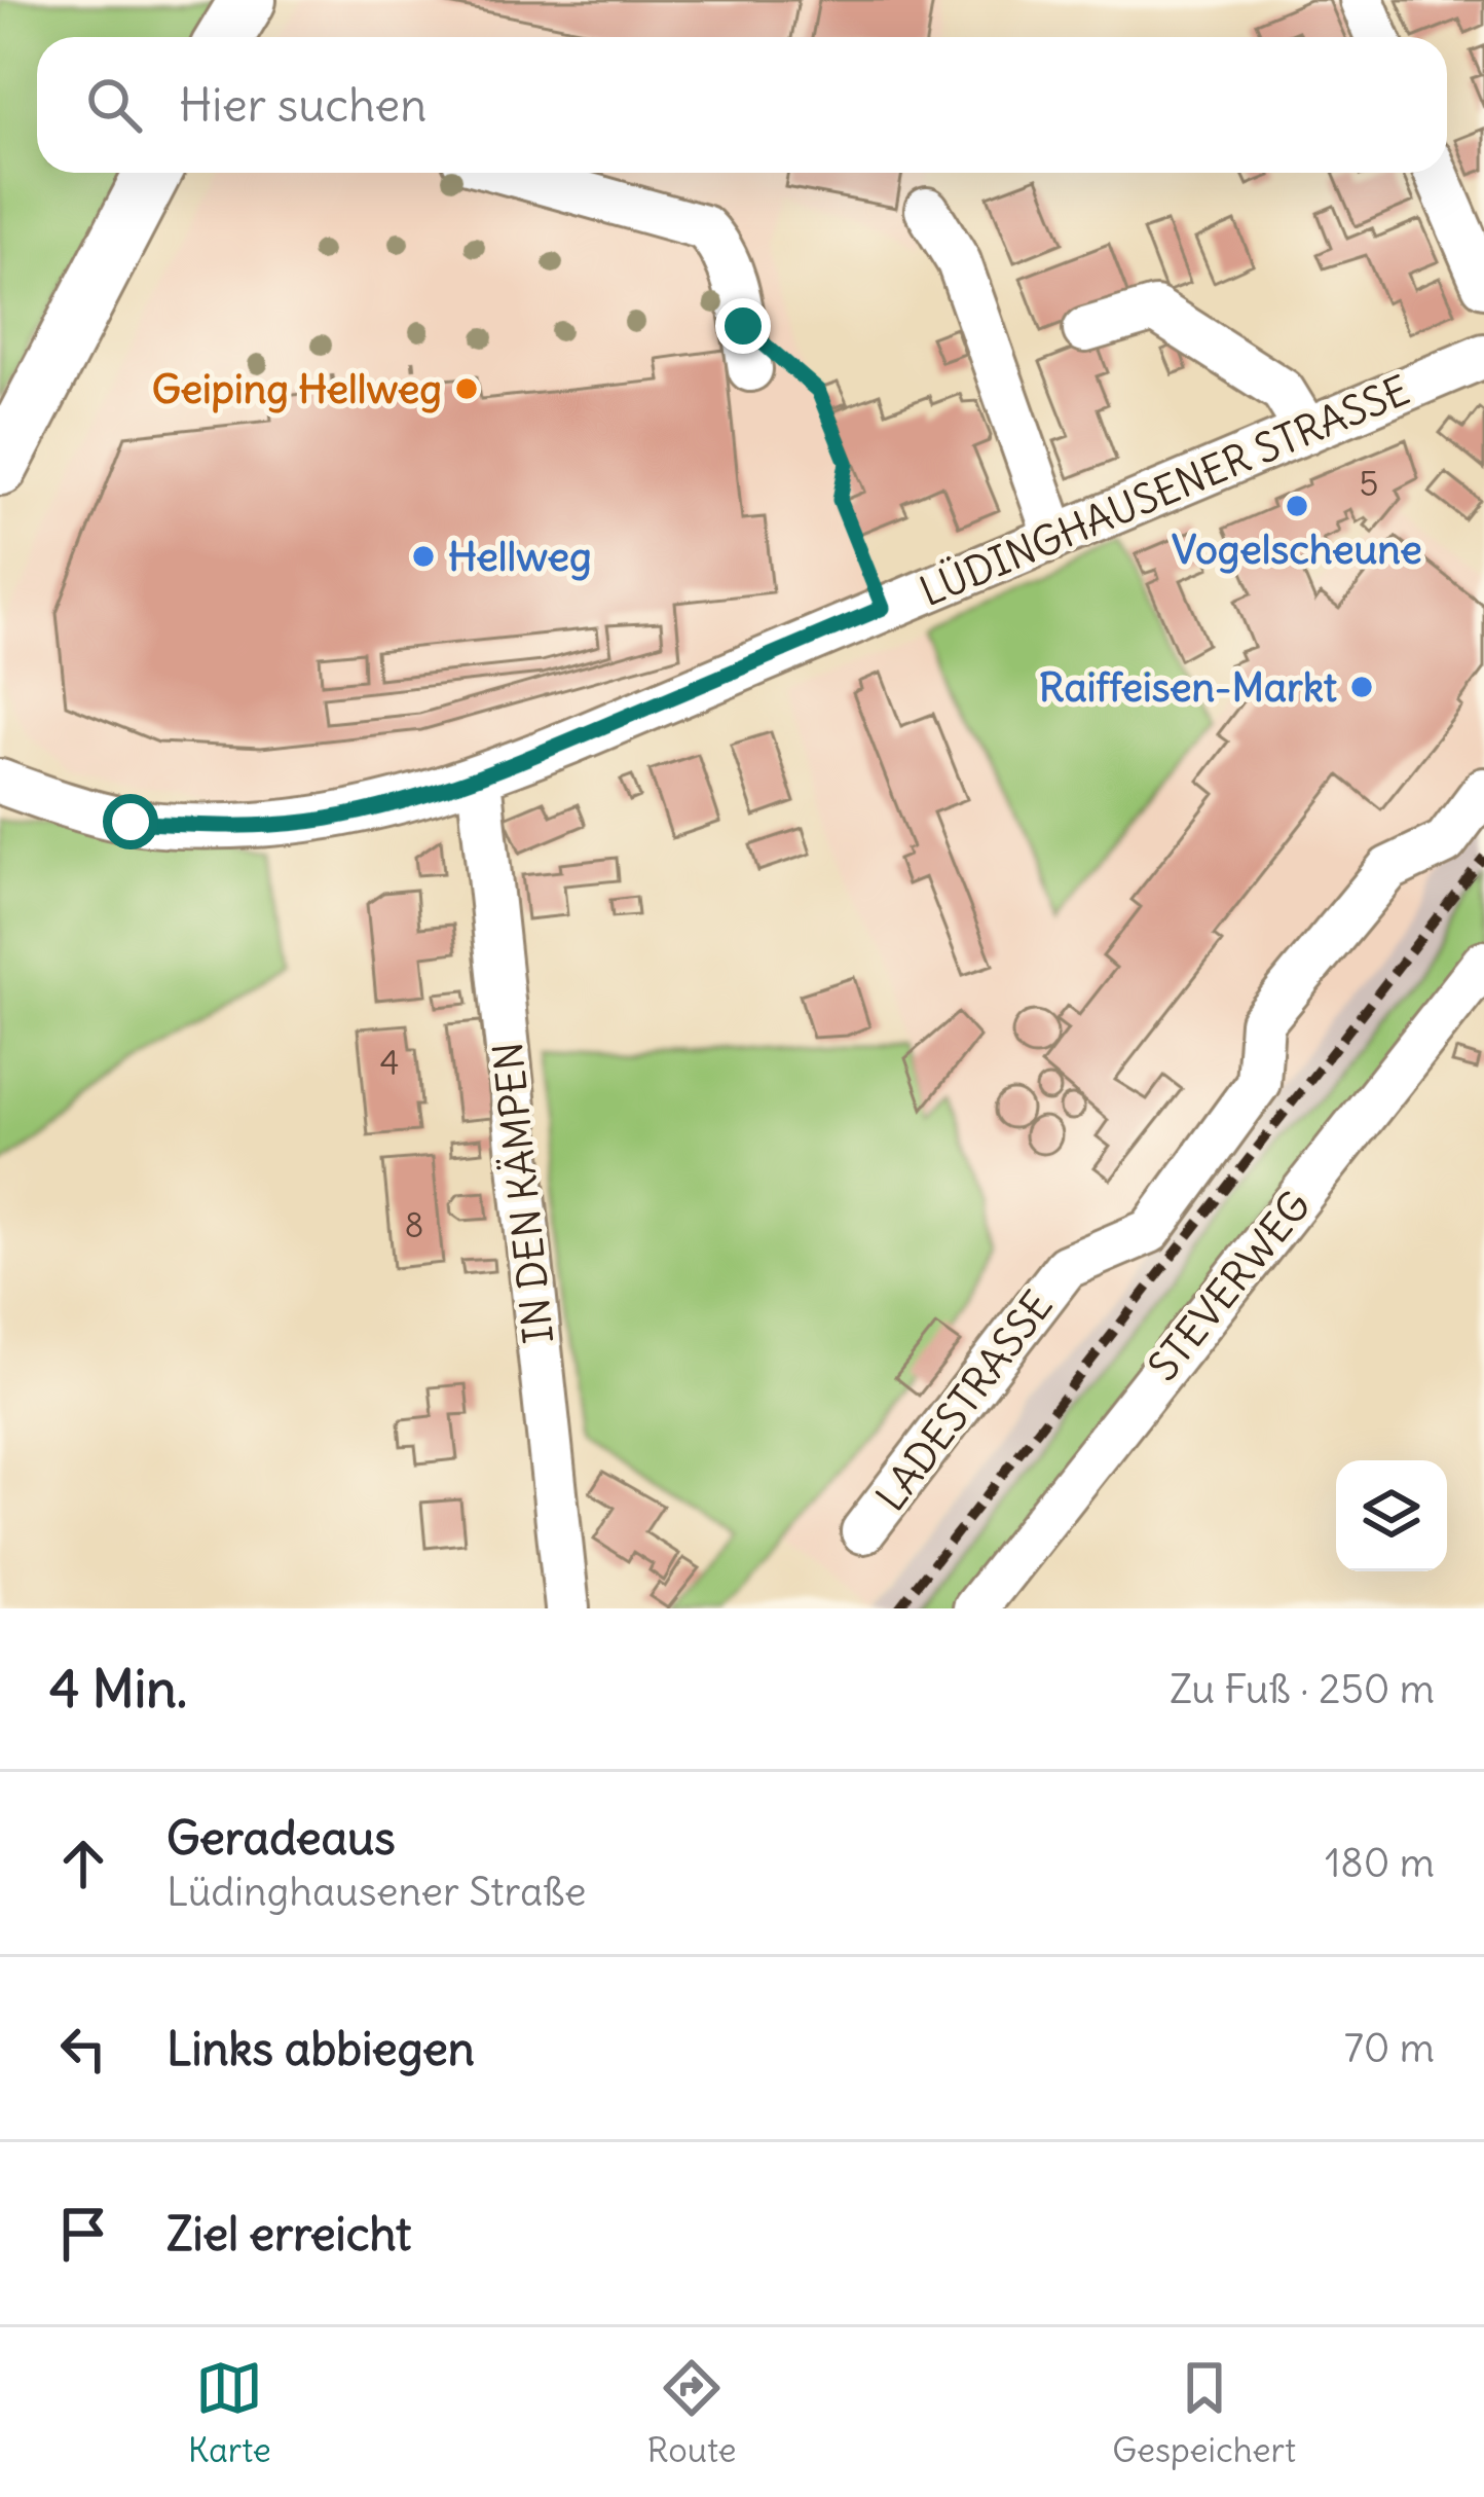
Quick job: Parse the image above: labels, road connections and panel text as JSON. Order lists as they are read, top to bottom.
{
  "streets": {
    "street": [
      "LÜDINGHAUSENER STRASSE",
      "IN DEN KÄMPEN",
      "STEVERWEG",
      "LADESTRASSE"
    ]
  },
  "crossings": [
    ["LÜDINGHAUSENER STRASSE", "IN DEN KÄMPEN"]
  ],
  "places": [
    "Geiping Hellweg",
    "Vogelscheune",
    "Hellweg",
    "Raiffeisen-Markt"
  ],
  "house_numbers": ["5", "4", "8"],
  "page": {
    "search": "Hier suchen",
    "heading": ["4 Min.", "Zu Fuß · 250 m"],
    "list": [
      ["Geradeaus", "Lüdinghausener Straße", "180 m"],
      ["Links abbiegen", "70 m"],
      "Ziel erreicht"
    ],
    "nav": ["Karte", "Route", "Gespeichert"]
  }
}
